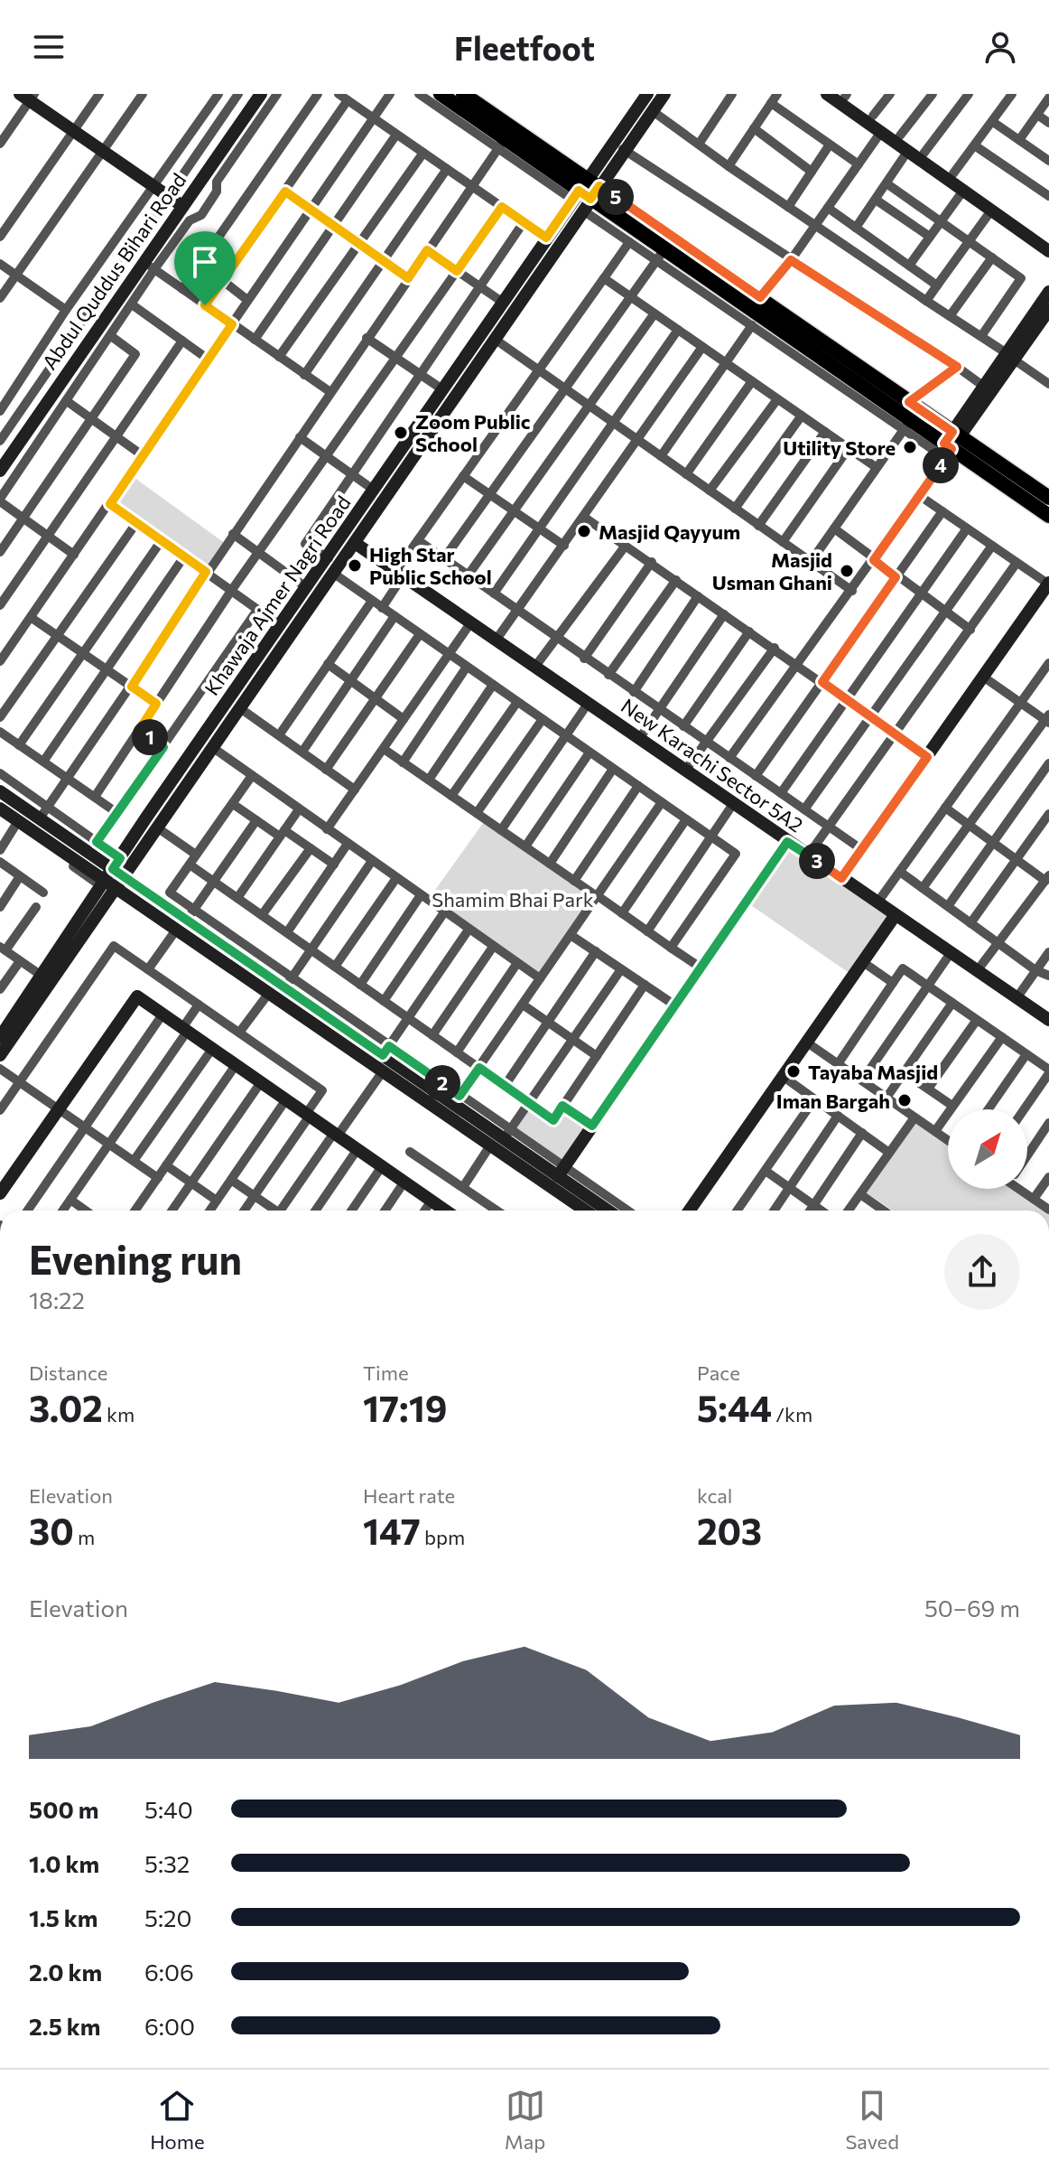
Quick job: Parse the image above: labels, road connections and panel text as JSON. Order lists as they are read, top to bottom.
{
  "streets": {
    "main road": ["Abdul Quddus Bihari Road", "Khawaja Ajmer Nagri Road", "New Karachi Sector 5A2"]
  },
  "crossings": [
    ["Khawaja Ajmer Nagri Road", "New Karachi Sector 5A2"]
  ],
  "parks": ["Shamim Bhai Park"],
  "places": [
    "Zoom Public School",
    "Utility Store",
    "Masjid Qayyum",
    "High Star Public School",
    "Masjid Usman Ghani",
    "Tayaba Masjid",
    "Iman Bargah"
  ],
  "north": "top right",
  "page": {
    "header": "Fleetfoot",
    "pins": [
      "5",
      "4",
      "1",
      "3",
      "2"
    ],
    "heading": ["Evening run", "18:22"],
    "stats": [
      ["Distance", "3.02 km"],
      ["Time", "17:19"],
      ["Pace", "5:44 /km"],
      ["Elevation", "30 m"],
      ["Heart rate", "147 bpm"],
      ["kcal", "203"]
    ],
    "chart": ["Elevation", "50–69 m"],
    "list": [
      {
        "name": "500 m",
        "note": "5:40"
      },
      {
        "name": "1.0 km",
        "note": "5:32"
      },
      {
        "name": "1.5 km",
        "note": "5:20"
      },
      {
        "name": "2.0 km",
        "note": "6:06"
      },
      {
        "name": "2.5 km",
        "note": "6:00"
      }
    ],
    "tabs": ["Home", "Map", "Saved"]
  }
}
